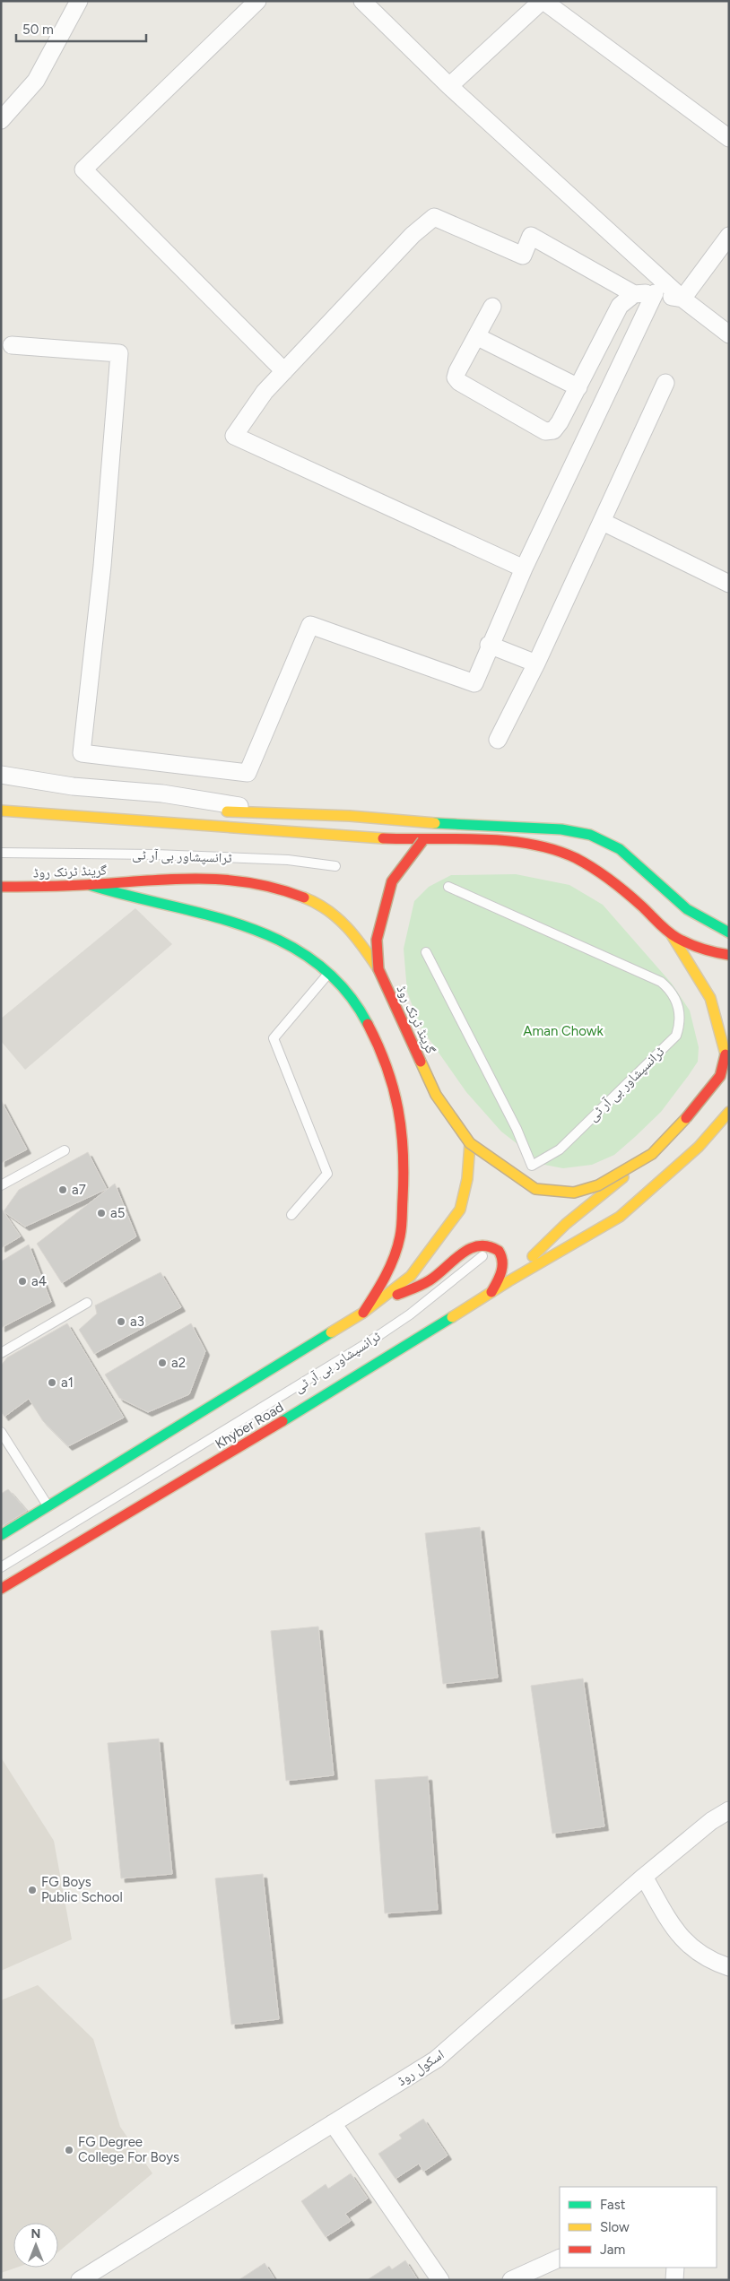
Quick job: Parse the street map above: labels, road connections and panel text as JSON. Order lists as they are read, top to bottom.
{
  "streets": {
    "main road": ["گرینڈ ٹرنک روڈ", "Khyber Road"],
    "street": ["اسکول روڈ"],
    "lane": ["ٹرانسپشاور بی آر ٹی"]
  },
  "parks": ["Aman Chowk"],
  "places": [
    "a7",
    "a5",
    "a4",
    "a3",
    "a2",
    "a1",
    "FG Boys Public School",
    "FG Degree College For Boys"
  ],
  "legend": ["Fast", "Slow", "Jam"],
  "scale_bar": "50 m",
  "north": "top"
}
